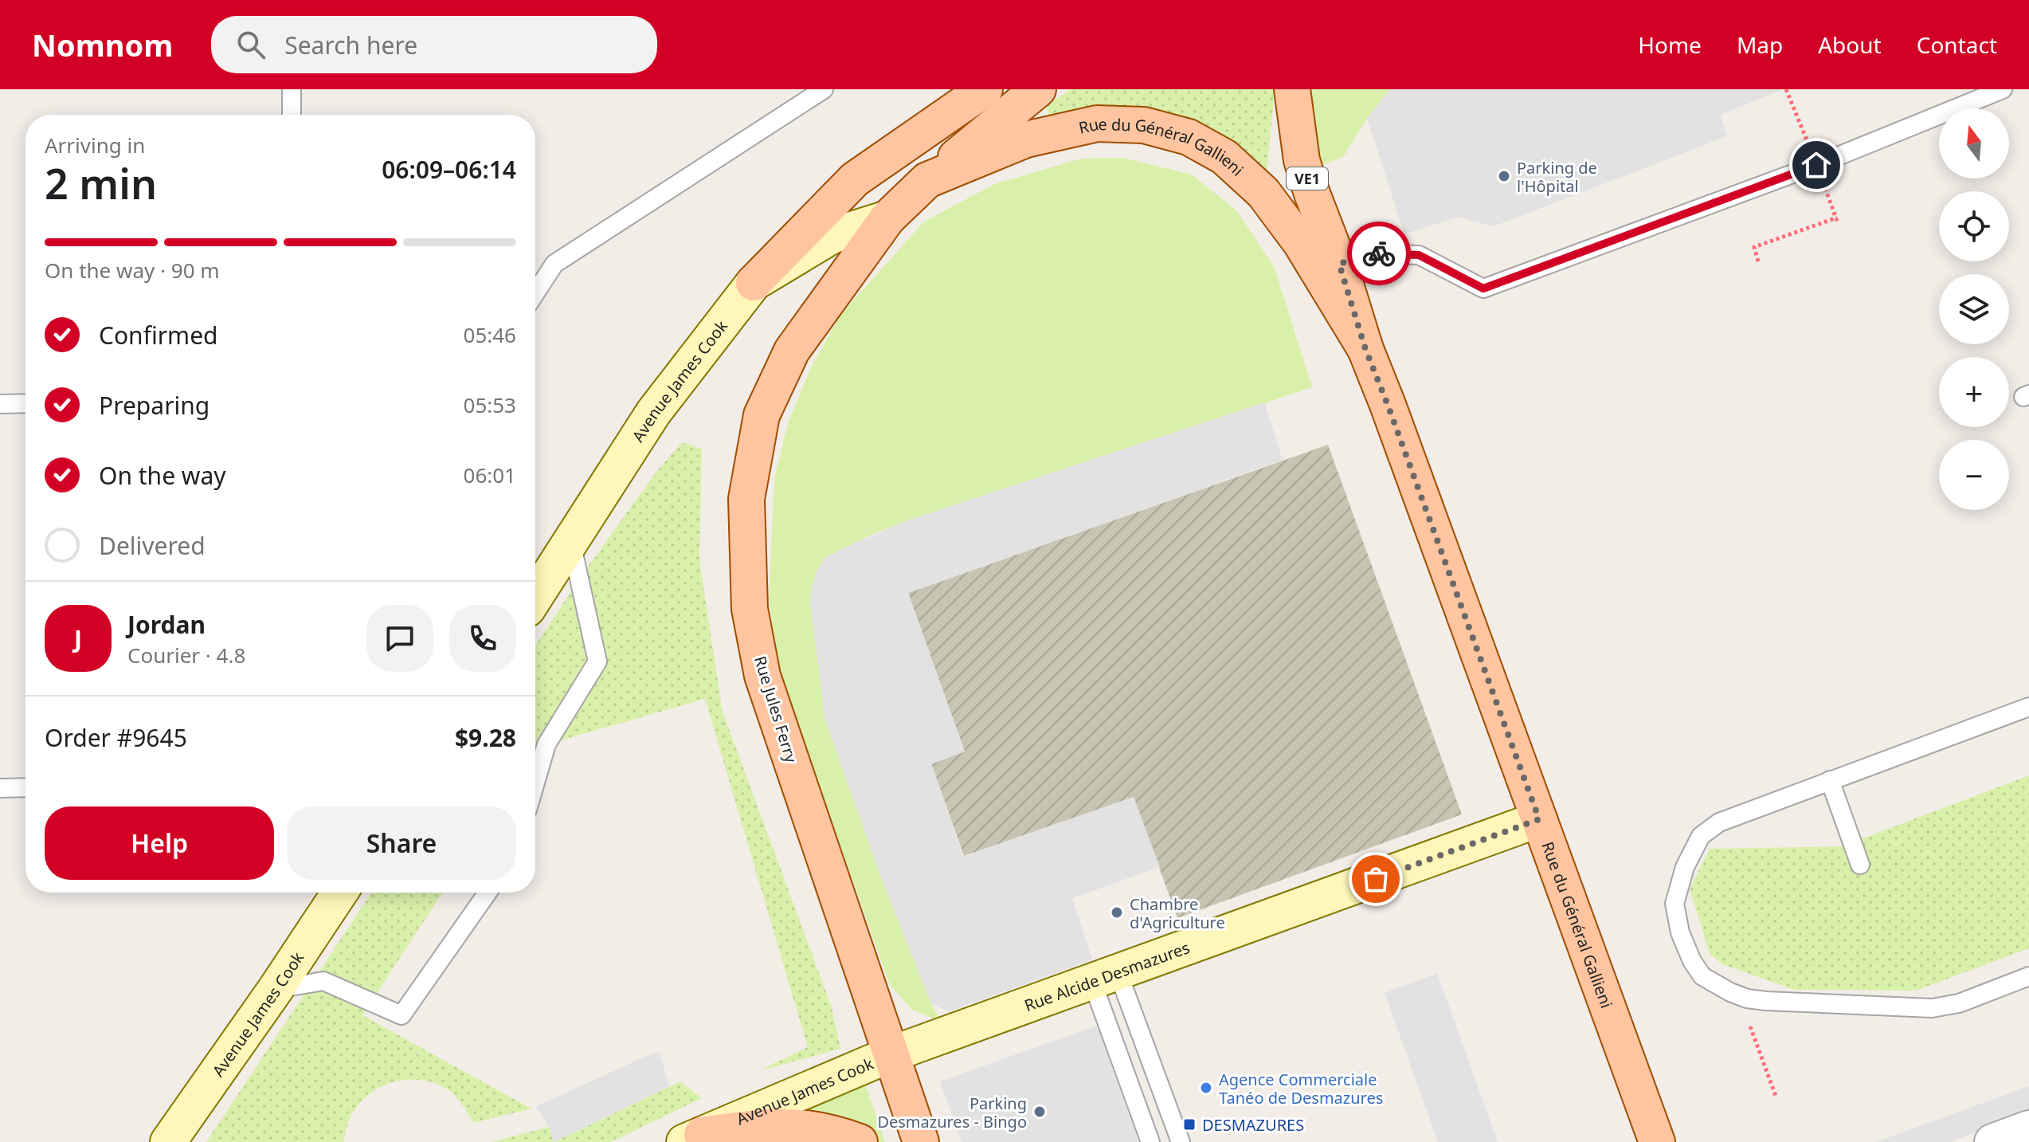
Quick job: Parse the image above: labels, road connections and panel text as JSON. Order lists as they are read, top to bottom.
{
  "streets": {
    "main road": [
      "Rue du Général Gallieni",
      "VE1",
      "Avenue James Cook",
      "Rue Jules Ferry",
      "Rue Alcide Desmazures"
    ]
  },
  "crossings": [
    ["Rue du Général Gallieni", "Avenue James Cook"],
    ["Rue du Général Gallieni", "Rue Jules Ferry"],
    ["Rue du Général Gallieni", "Rue Alcide Desmazures"],
    ["Avenue James Cook", "Rue Jules Ferry"],
    ["Avenue James Cook", "Rue Alcide Desmazures"],
    ["Rue Jules Ferry", "Rue Alcide Desmazures"]
  ],
  "places": {
    "other": [
      "Parking de l'Hôpital",
      "Chambre d'Agriculture",
      "Agence Commerciale Tanéo de Desmazures",
      "Parking Desmazures - Bingo"
    ],
    "transit": ["DESMAZURES"]
  },
  "north": "top",
  "page": {
    "header": "Nomnom",
    "search": "Search here",
    "nav": [
      "Home",
      "Map",
      "About",
      "Contact"
    ],
    "map_buttons": ["+", "−"],
    "heading": ["2 min", "Arriving in", "06:09–06:14"],
    "panel": [
      "Jordan",
      "Courier · 4.8",
      "Order #9645",
      "$9.28"
    ],
    "bar": "On the way · 90 m",
    "list": [
      ["Confirmed", "05:46"],
      ["Preparing", "05:53"],
      ["On the way", "06:01"],
      "Delivered"
    ],
    "round": "J",
    "buttons": ["Help", "Share"]
  }
}
